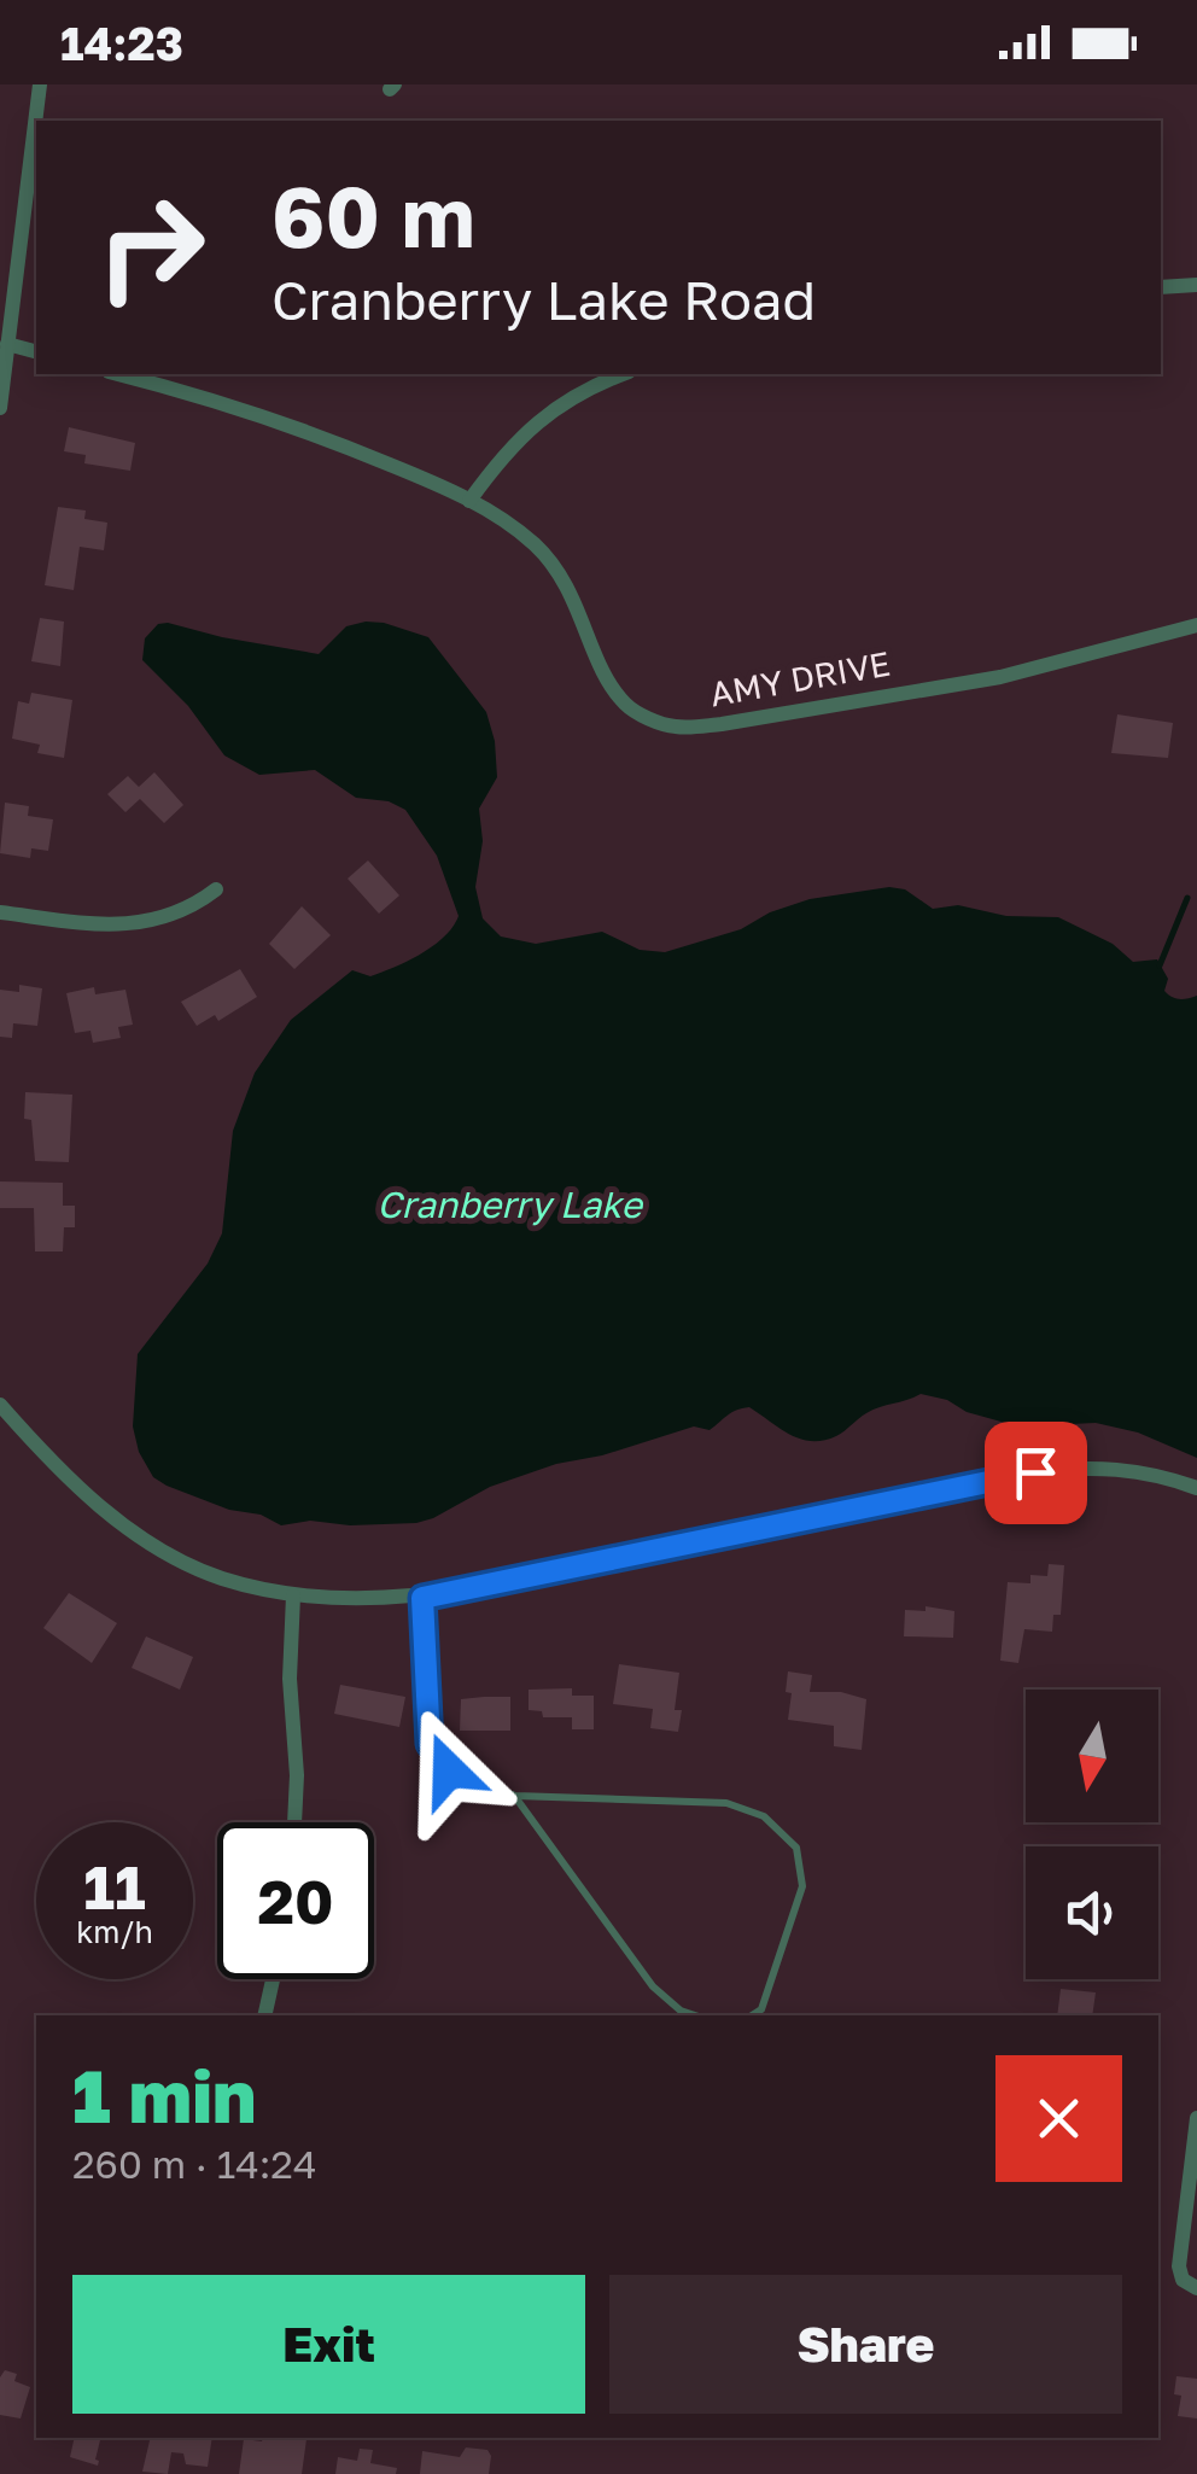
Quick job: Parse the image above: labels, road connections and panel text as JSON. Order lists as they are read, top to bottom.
{
  "streets": {
    "street": ["AMY DRIVE"]
  },
  "water": ["Cranberry Lake"],
  "north": "bottom",
  "page": {
    "status": "14:23",
    "turn": ["60 m", "Cranberry Lake Road"],
    "speed": "11 km/h",
    "limit": "20",
    "heading": ["1 min", "260 m · 14:24"],
    "buttons": ["Exit", "Share"]
  }
}
